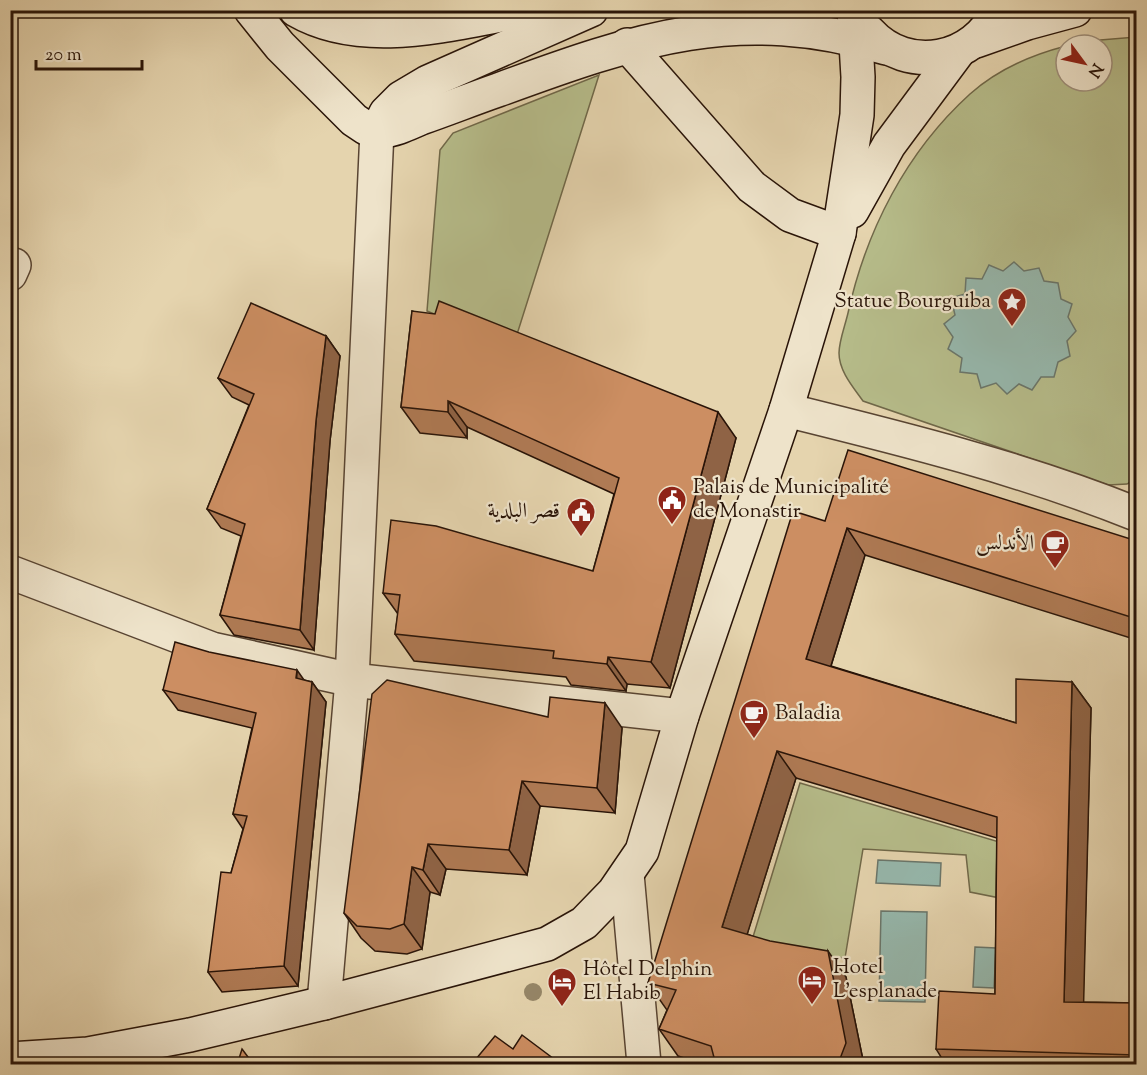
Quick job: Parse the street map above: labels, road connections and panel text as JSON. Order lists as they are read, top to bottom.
{
  "places": {
    "place": ["Statue Bourguiba"],
    "public building": ["Palais de Municipalité de Monastir", "قصر البلدية"],
    "cafe": ["الأندلس", "Baladia"],
    "hotel": ["Hotel L'esplanade", "Hôtel Delphin El Habib"]
  },
  "scale_bar": "20 m",
  "north": "bottom right"
}
